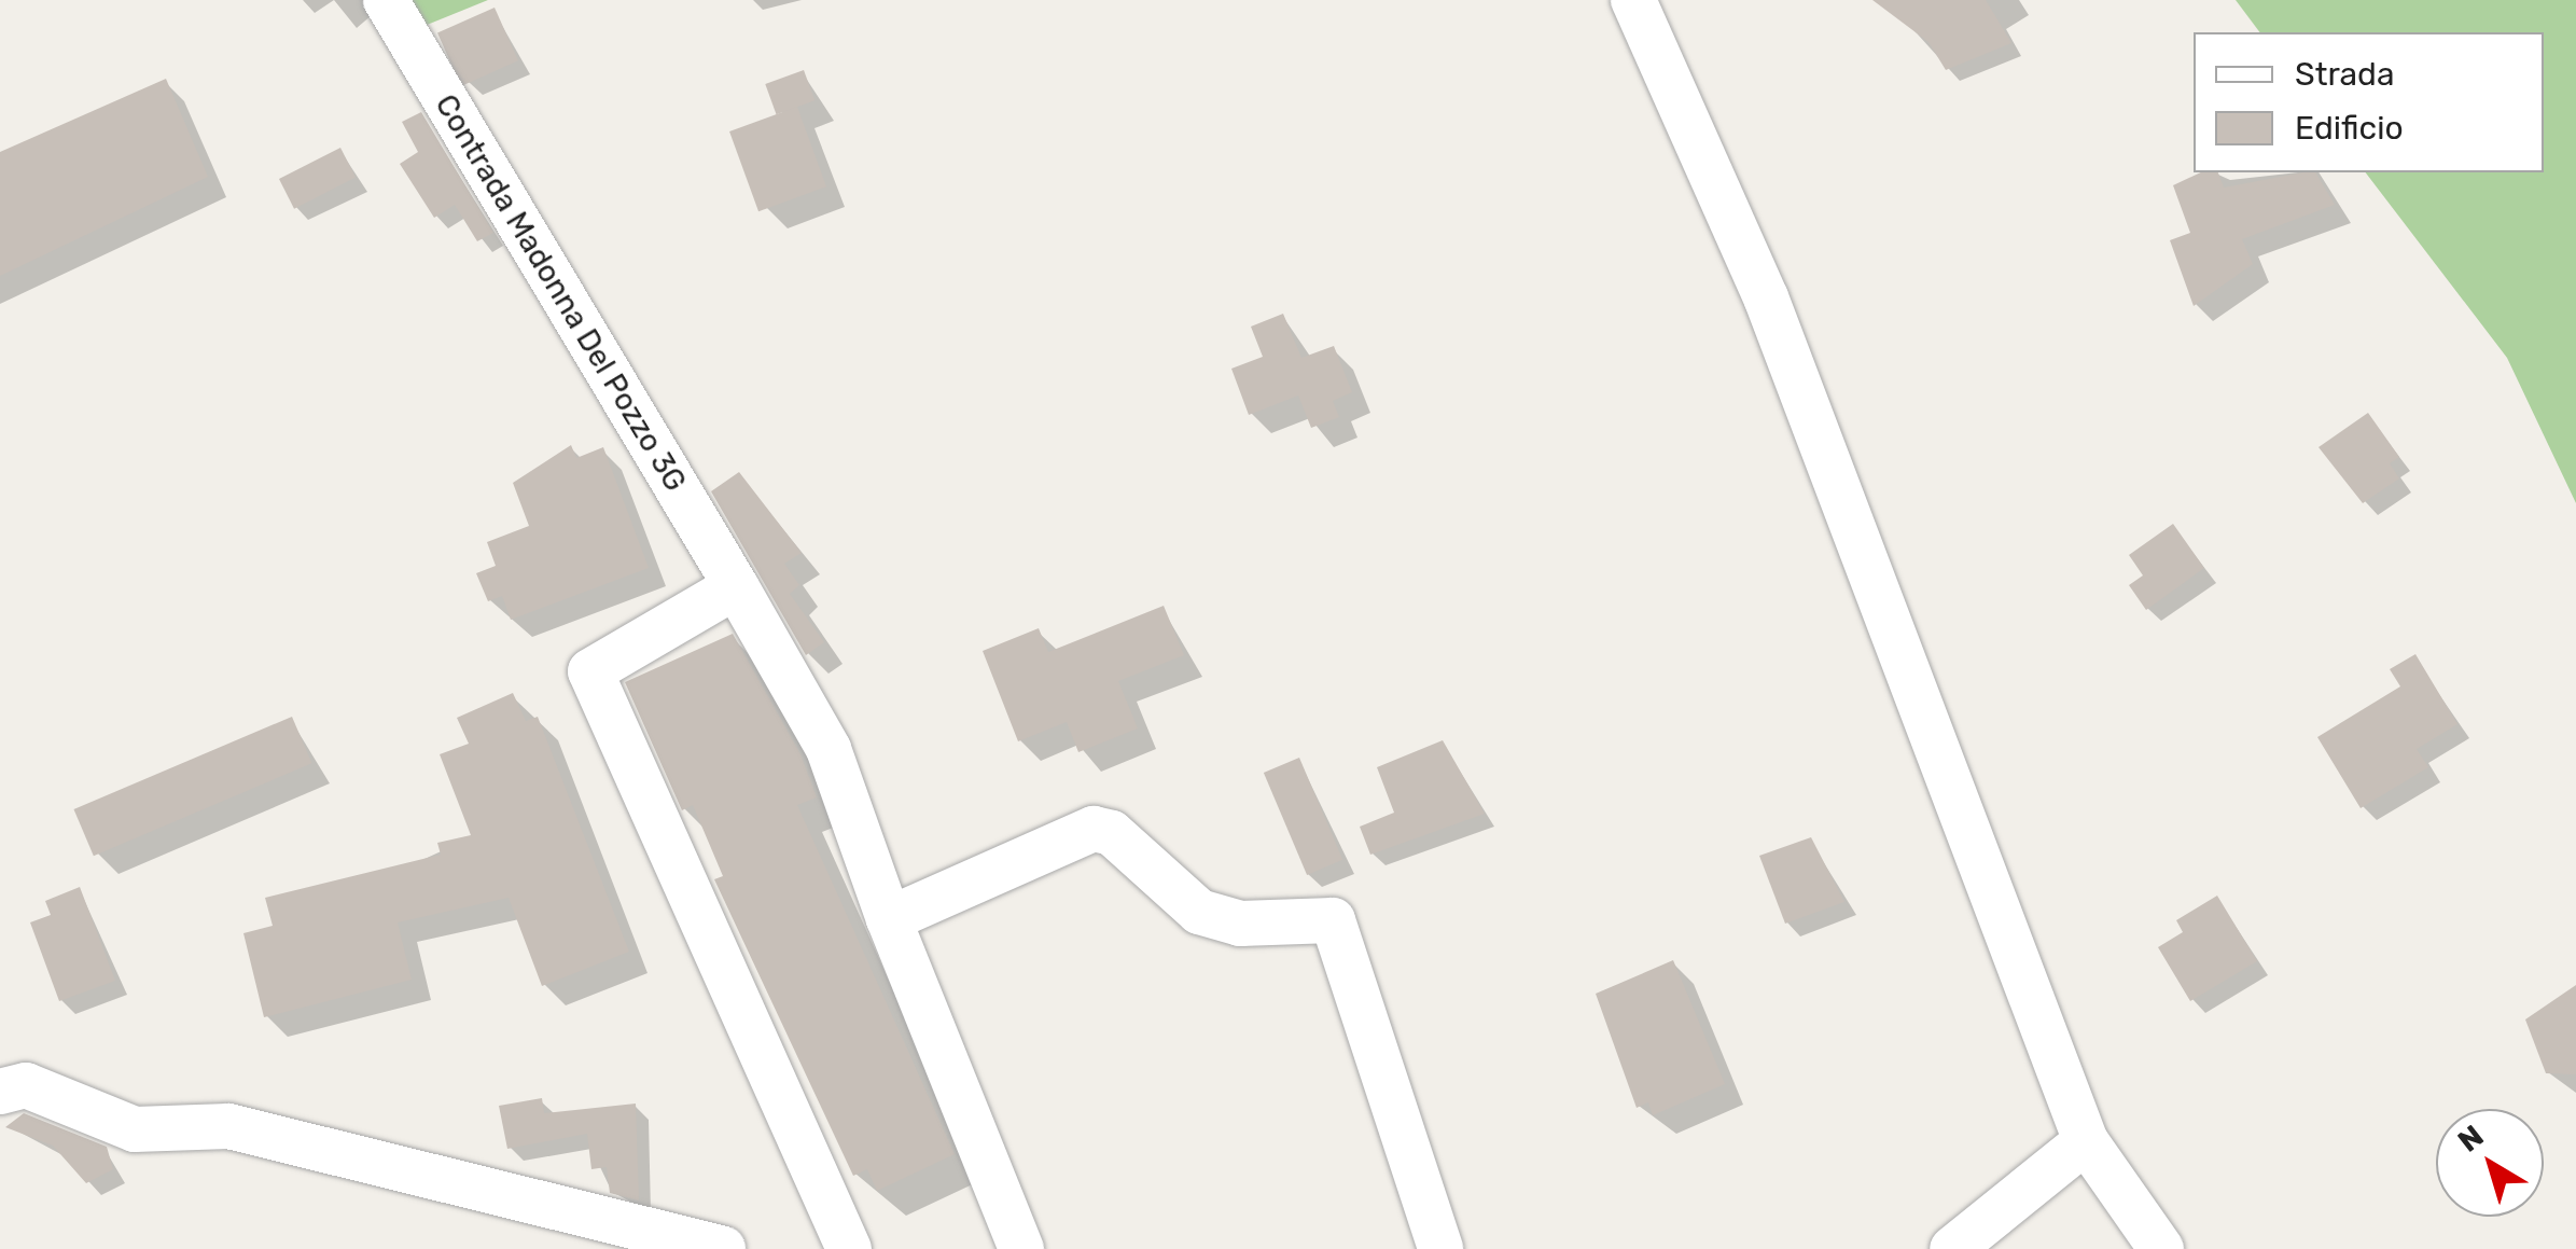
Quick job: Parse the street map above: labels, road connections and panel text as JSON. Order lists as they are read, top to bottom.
{
  "streets": {
    "street": ["Contrada Madonna Del Pozzo 3G"]
  },
  "legend": ["Strada", "Edificio"],
  "north": "top left"
}
